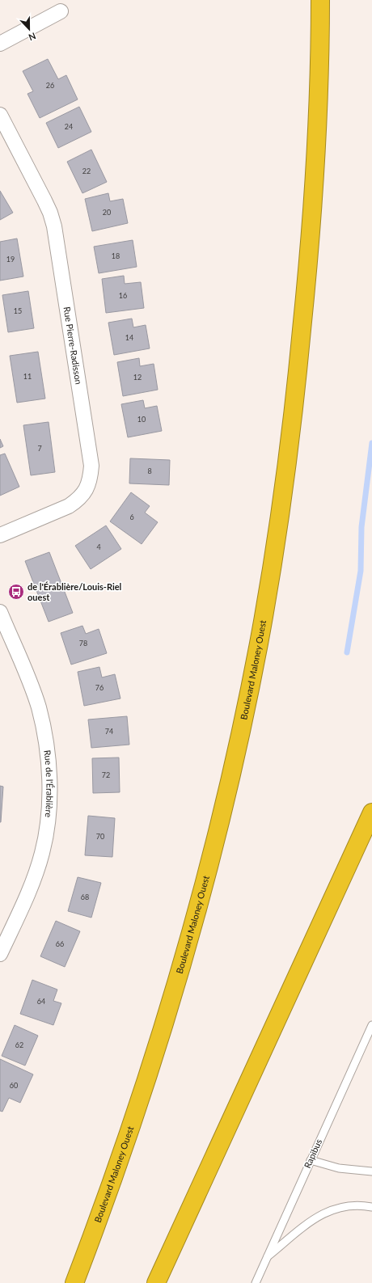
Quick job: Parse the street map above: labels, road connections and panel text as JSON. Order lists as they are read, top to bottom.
{
  "streets": {
    "highway": ["Boulevard Maloney Ouest"],
    "street": ["Rue Pierre-Radisson", "Rue de l'Érablière"],
    "lane": ["Rapibus"]
  },
  "places": {
    "bus stop": ["de l'Érablière/Louis-Riel ouest"]
  },
  "house_numbers": [
    "26",
    "24",
    "22",
    "20",
    "18",
    "19",
    "16",
    "15",
    "14",
    "11",
    "12",
    "10",
    "7",
    "8",
    "6",
    "4",
    "78",
    "76",
    "74",
    "72",
    "70",
    "68",
    "66",
    "64",
    "62",
    "60"
  ],
  "north": "bottom"
}
